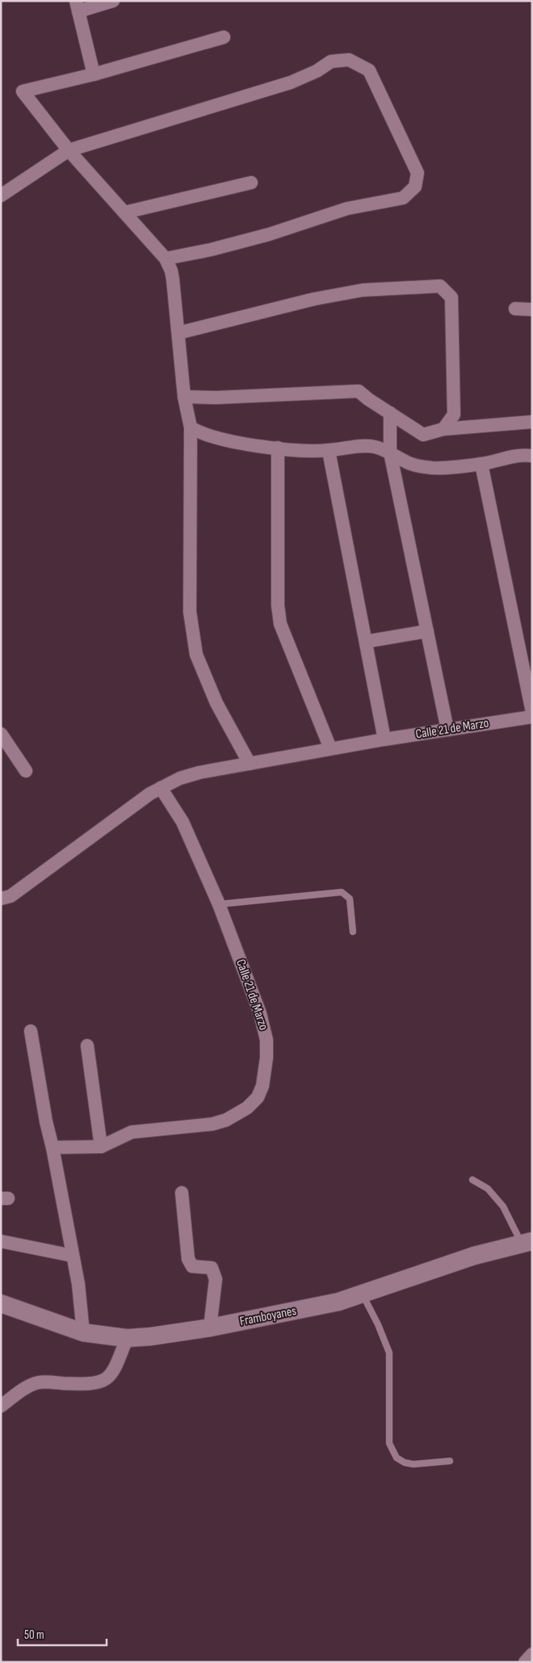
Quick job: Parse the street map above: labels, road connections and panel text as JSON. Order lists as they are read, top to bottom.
{
  "streets": {
    "main road": ["Framboyanes"],
    "street": ["Calle 21 de Marzo"]
  },
  "scale_bar": "50 m"
}
